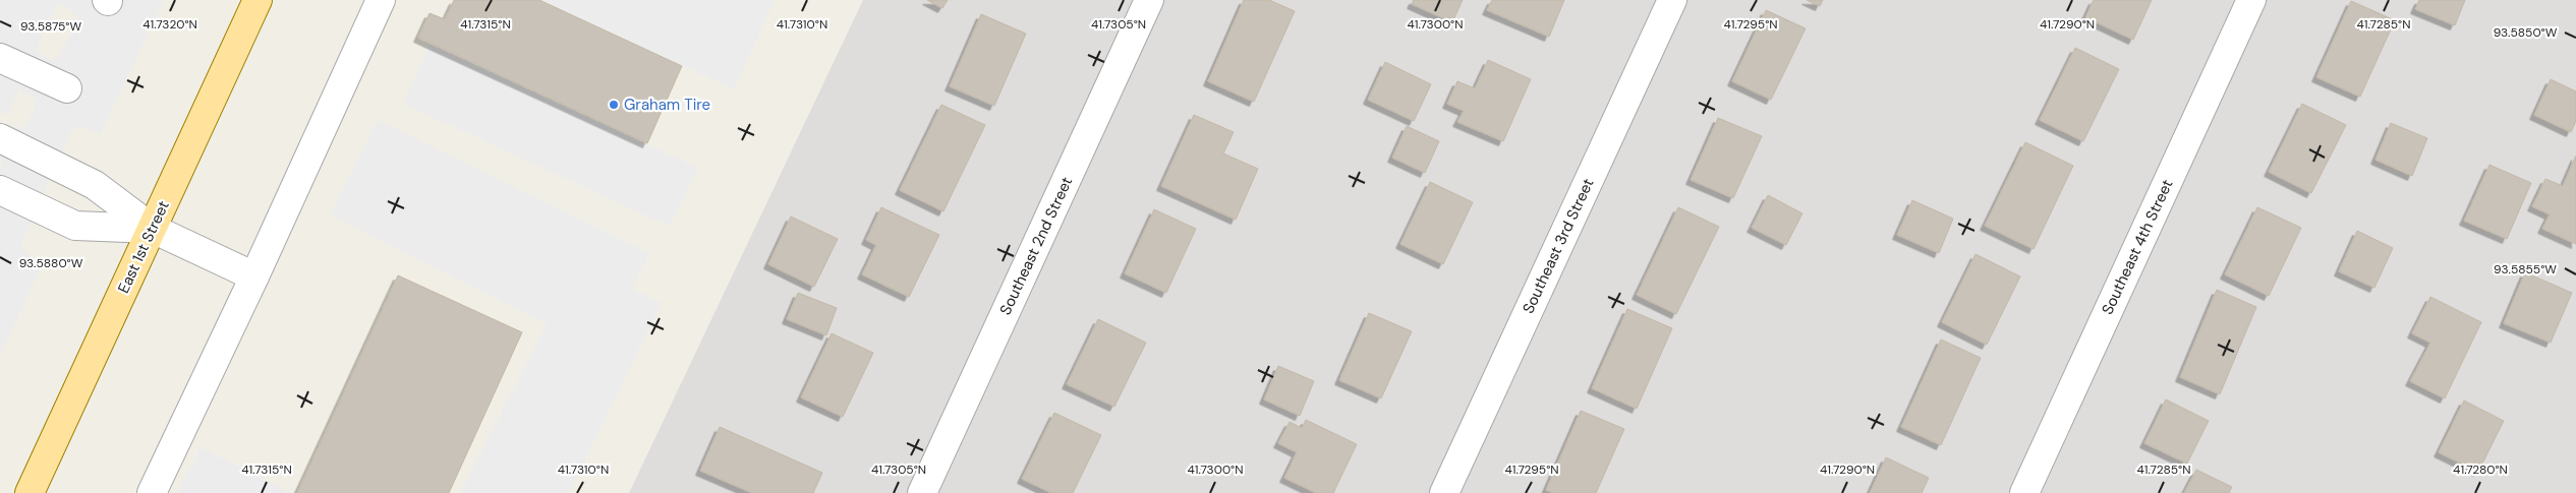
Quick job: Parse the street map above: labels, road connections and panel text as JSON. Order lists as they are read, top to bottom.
{
  "streets": {
    "main road": ["East 1st Street"],
    "street": ["Southeast 2nd Street", "Southeast 3rd Street", "Southeast 4th Street"]
  },
  "places": ["Graham Tire"],
  "coordinates": [
    "41.7320°N",
    "41.7315°N",
    "41.7310°N",
    "41.7305°N",
    "41.7300°N",
    "41.7295°N",
    "41.7290°N",
    "41.7285°N",
    "93.5875°W",
    "93.5850°W",
    "93.5880°W",
    "93.5855°W",
    "41.7280°N"
  ]
}
